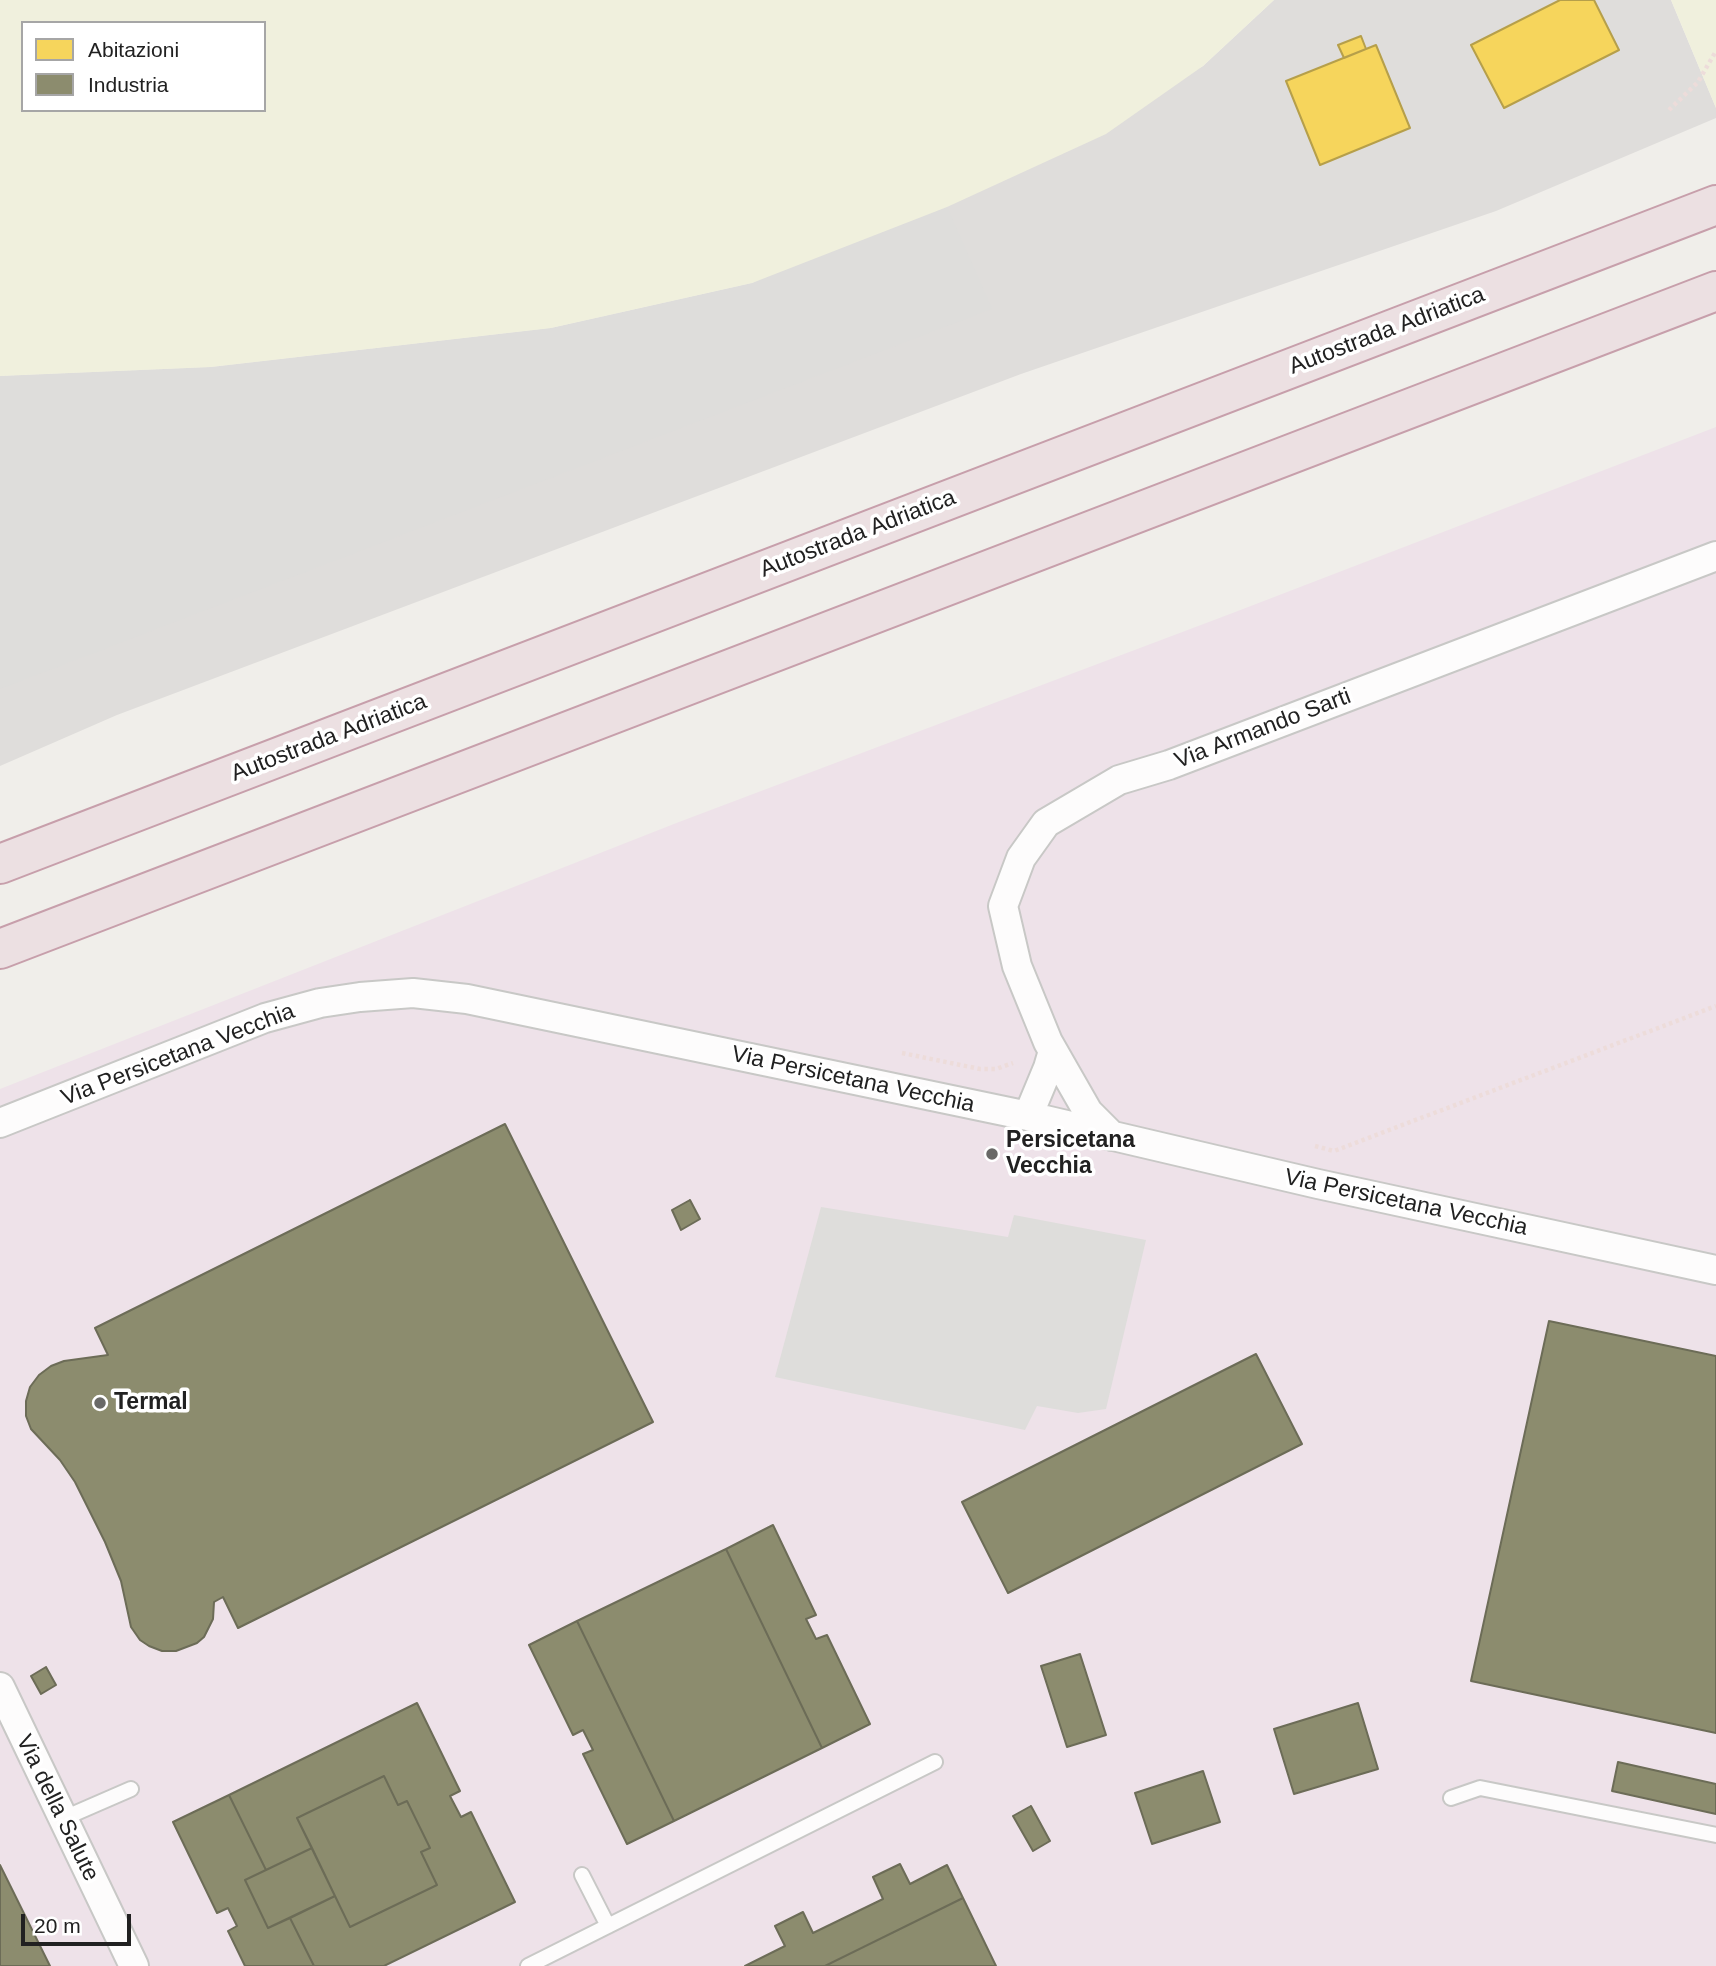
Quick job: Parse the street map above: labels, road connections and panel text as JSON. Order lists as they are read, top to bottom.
{
  "streets": {
    "highway": ["Autostrada Adriatica"],
    "street": ["Via Armando Sarti", "Via Persicetana Vecchia", "Via della Salute"]
  },
  "crossings": [
    ["Via Armando Sarti", "Via Persicetana Vecchia"]
  ],
  "places": ["Persicetana Vecchia", "Termal"],
  "legend": ["Abitazioni", "Industria"],
  "scale_bar": "20 m"
}
